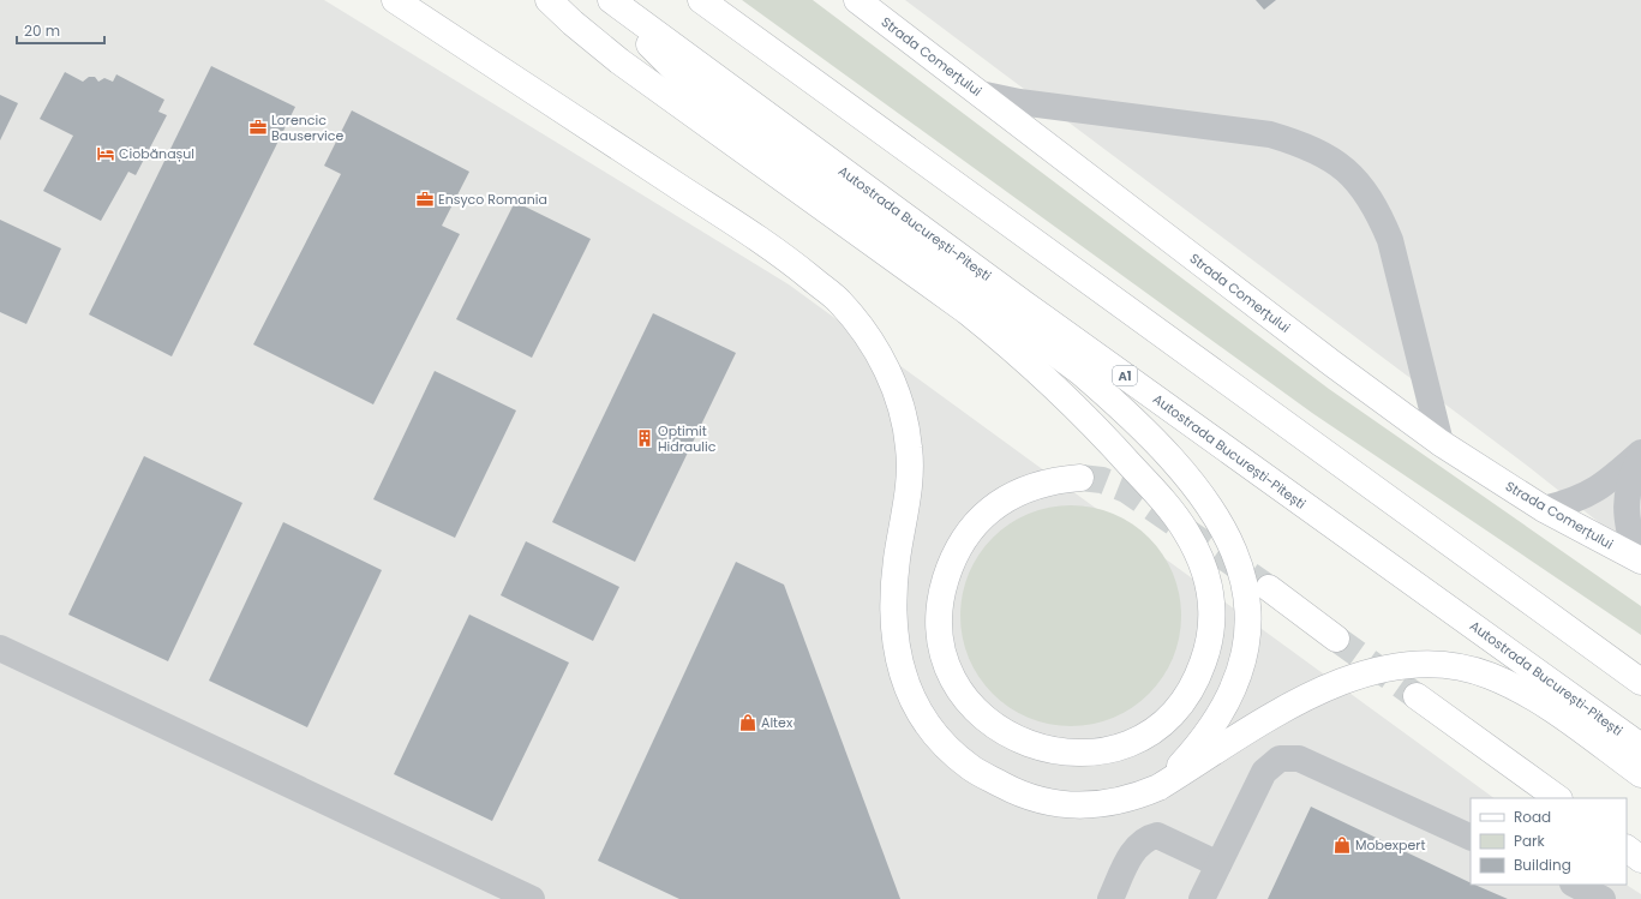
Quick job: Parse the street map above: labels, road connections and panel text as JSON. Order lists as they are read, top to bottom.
{
  "streets": {
    "main road": ["Strada Comerțului", "Autostrada București-Pitești", "A1"]
  },
  "places": {
    "office": ["Lorencic Bauservice", "Ensyco Romania"],
    "hotel": ["Ciobănașul"],
    "building": ["Optimit Hidraulic"],
    "shop": ["Altex", "Mobexpert"]
  },
  "legend": ["Road", "Park", "Building"],
  "scale_bar": "20 m"
}
